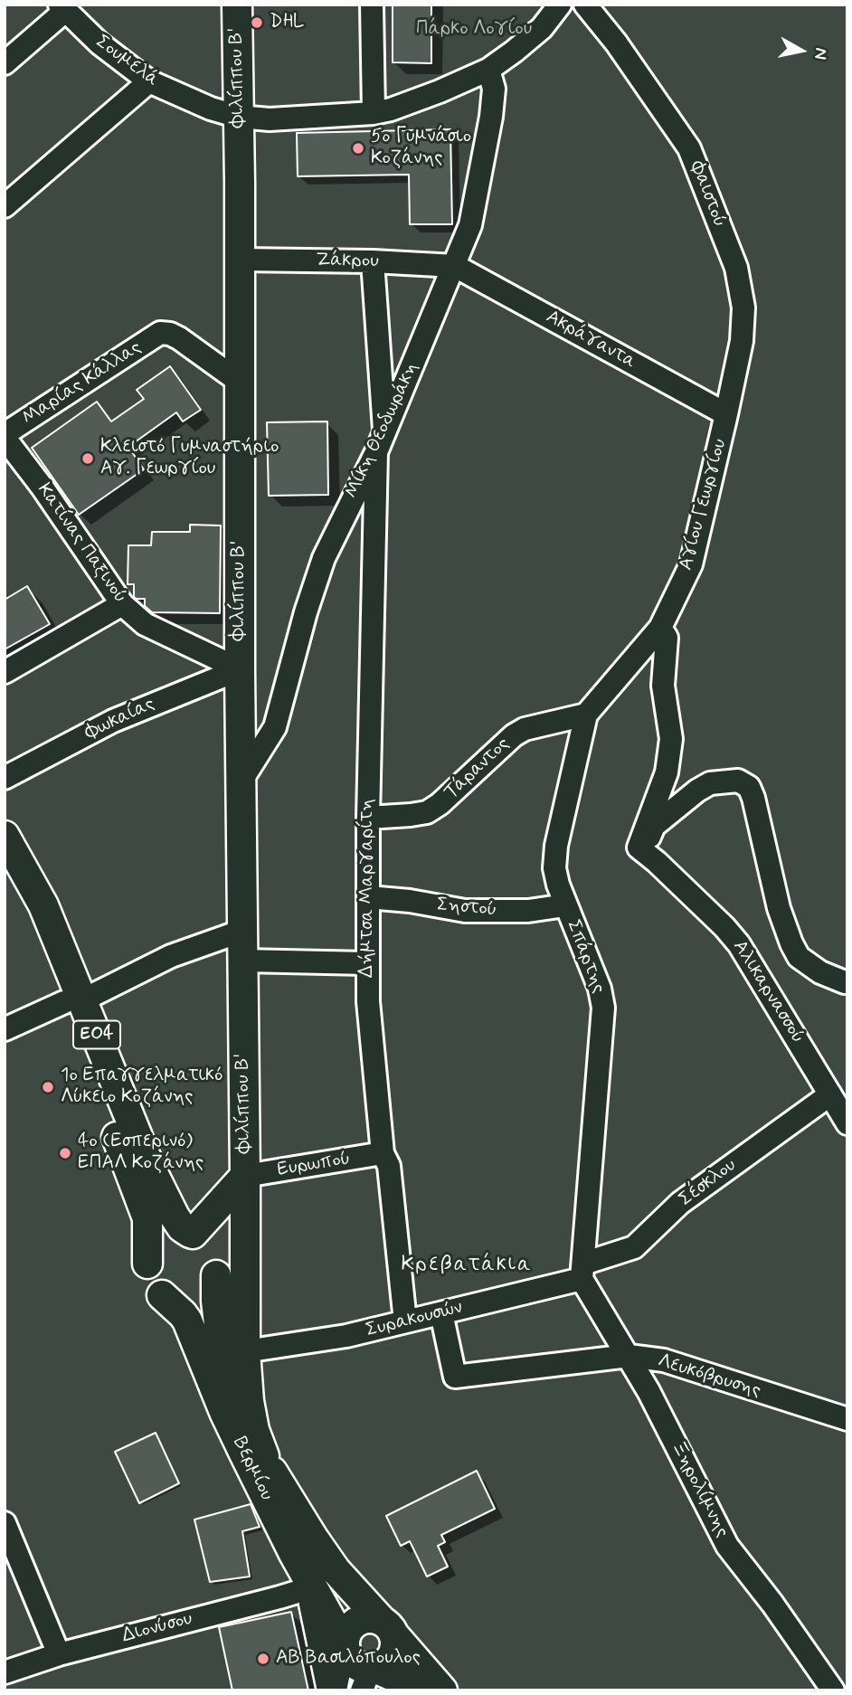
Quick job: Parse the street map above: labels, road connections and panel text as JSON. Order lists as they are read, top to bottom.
{
  "streets": {
    "main road": ["Φιλίππου Β'", "ΕΟ4", "Βερμίου"],
    "street": [
      "Σουμελά",
      "Φαιστού",
      "Ζάκρου",
      "Ακράγαντα",
      "Μαρίας Κάλλας",
      "Μίκη Θεοδωράκη",
      "Αγίου Γεωργίου",
      "Κατίνας Παξινού",
      "Φωκαίας",
      "Τάραντος",
      "Δήμτσα Μαργαρίτη",
      "Σηστού",
      "Σπάρτης",
      "Αλικαρνασσού",
      "Ευρωπού",
      "Σέσκλου",
      "Συρακουσών",
      "Λευκόβρυσης",
      "Ξηρολίμνης",
      "Διονύσου"
    ]
  },
  "crossings": [
    ["Σουμελά", "Φιλίππου Β'"],
    ["Σουμελά", "Μίκη Θεοδωράκη"],
    ["Φιλίππου Β'", "Ζάκρου"],
    ["Φιλίππου Β'", "Μαρίας Κάλλας"],
    ["Φιλίππου Β'", "Μίκη Θεοδωράκη"],
    ["Φιλίππου Β'", "Κατίνας Παξινού"],
    ["Φιλίππου Β'", "Φωκαίας"],
    ["Φιλίππου Β'", "ΕΟ4"],
    ["Φιλίππου Β'", "Ευρωπού"],
    ["Φιλίππου Β'", "Συρακουσών"],
    ["Φιλίππου Β'", "Βερμίου"],
    ["Φαιστού", "Ακράγαντα"],
    ["Φαιστού", "Αγίου Γεωργίου"],
    ["Ζάκρου", "Ακράγαντα"],
    ["Ζάκρου", "Μίκη Θεοδωράκη"],
    ["Ζάκρου", "Δήμτσα Μαργαρίτη"],
    ["Ακράγαντα", "Μίκη Θεοδωράκη"],
    ["Ακράγαντα", "Αγίου Γεωργίου"],
    ["Μαρίας Κάλλας", "Κατίνας Παξινού"],
    ["Μίκη Θεοδωράκη", "Δήμτσα Μαργαρίτη"],
    ["Αγίου Γεωργίου", "Τάραντος"],
    ["Αγίου Γεωργίου", "Σπάρτης"],
    ["Κατίνας Παξινού", "Φωκαίας"],
    ["Τάραντος", "Δήμτσα Μαργαρίτη"],
    ["Τάραντος", "Σπάρτης"],
    ["Δήμτσα Μαργαρίτη", "Σηστού"],
    ["Δήμτσα Μαργαρίτη", "Ευρωπού"],
    ["Δήμτσα Μαργαρίτη", "Συρακουσών"],
    ["Σηστού", "Σπάρτης"],
    ["Σπάρτης", "Σέσκλου"],
    ["Σπάρτης", "Συρακουσών"],
    ["Σπάρτης", "Ξηρολίμνης"],
    ["Αλικαρνασσού", "Σέσκλου"],
    ["ΕΟ4", "Βερμίου"],
    ["Σέσκλου", "Συρακουσών"],
    ["Σέσκλου", "Ξηρολίμνης"],
    ["Συρακουσών", "Λευκόβρυσης"],
    ["Συρακουσών", "Ξηρολίμνης"],
    ["Λευκόβρυσης", "Ξηρολίμνης"],
    ["Βερμίου", "Διονύσου"]
  ],
  "districts": ["Κρεβατάκια"],
  "parks": ["Πάρκο Λογίου"],
  "places": [
    "DHL",
    "5o Γυμνάσιο Κοζάνης",
    "Κλειστό Γυμναστήριο Αγ. Γεωργίου",
    "1ο Επαγγελματικό Λύκειο Κοζάνης",
    "4ο (Εσπερινό) ΕΠΑΛ Κοζάνης",
    "ΑΒ Βασιλόπουλος"
  ],
  "north": "right"
}
